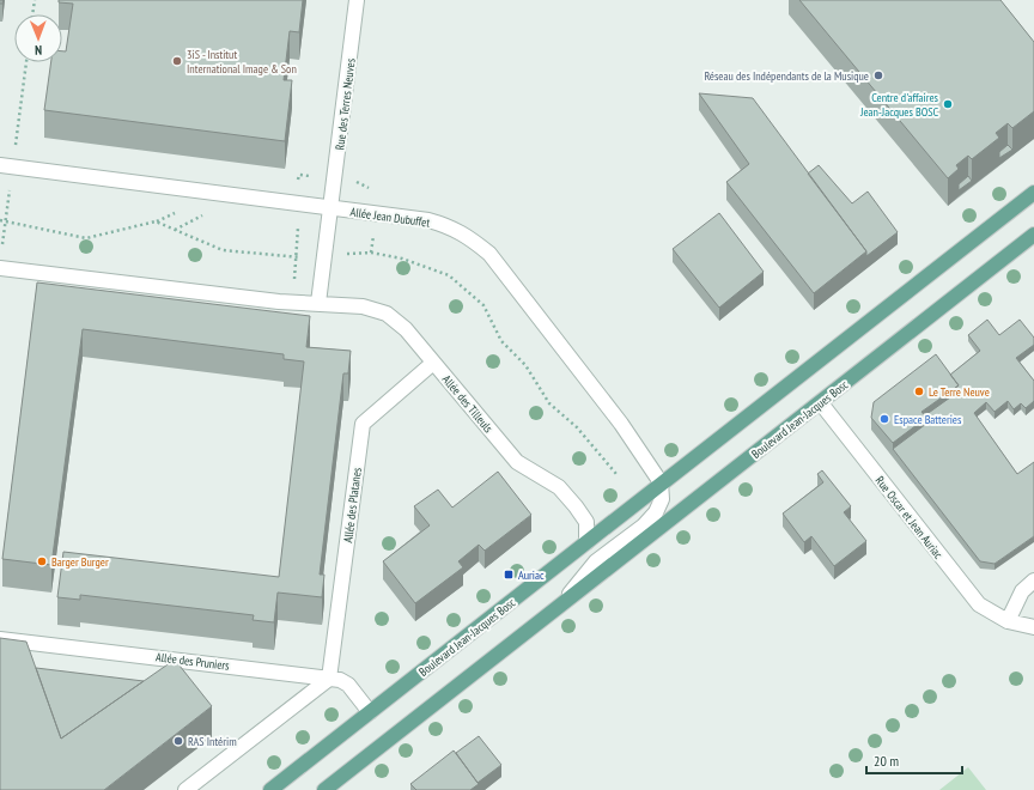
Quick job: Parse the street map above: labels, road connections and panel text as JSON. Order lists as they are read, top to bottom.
{
  "streets": {
    "main road": ["Boulevard Jean-Jacques Bosc"],
    "street": [
      "Rue des Terres Neuves",
      "Allée Jean Dubuffet",
      "Allée des Tilleuls",
      "Allée des Platanes",
      "Rue Oscar et Jean Auriac",
      "Allée des Pruniers"
    ]
  },
  "crossings": [
    ["Rue des Terres Neuves", "Allée Jean Dubuffet"],
    ["Rue des Terres Neuves", "Allée des Tilleuls"],
    ["Allée Jean Dubuffet", "Boulevard Jean-Jacques Bosc"],
    ["Allée des Tilleuls", "Boulevard Jean-Jacques Bosc"],
    ["Allée des Tilleuls", "Allée des Platanes"],
    ["Boulevard Jean-Jacques Bosc", "Rue Oscar et Jean Auriac"],
    ["Boulevard Jean-Jacques Bosc", "Allée des Pruniers"],
    ["Allée des Platanes", "Allée des Pruniers"]
  ],
  "places": {
    "other": [
      "3iS - Institut International Image & Son",
      "Réseau des Indépendants de la Musique",
      "Centre d'affaires Jean-Jacques BOSC",
      "Le Terre Neuve",
      "Espace Batteries",
      "Barger Burger",
      "RAS Intérim"
    ],
    "transit": ["Auriac"]
  },
  "scale_bar": "20 m",
  "north": "bottom"
}
